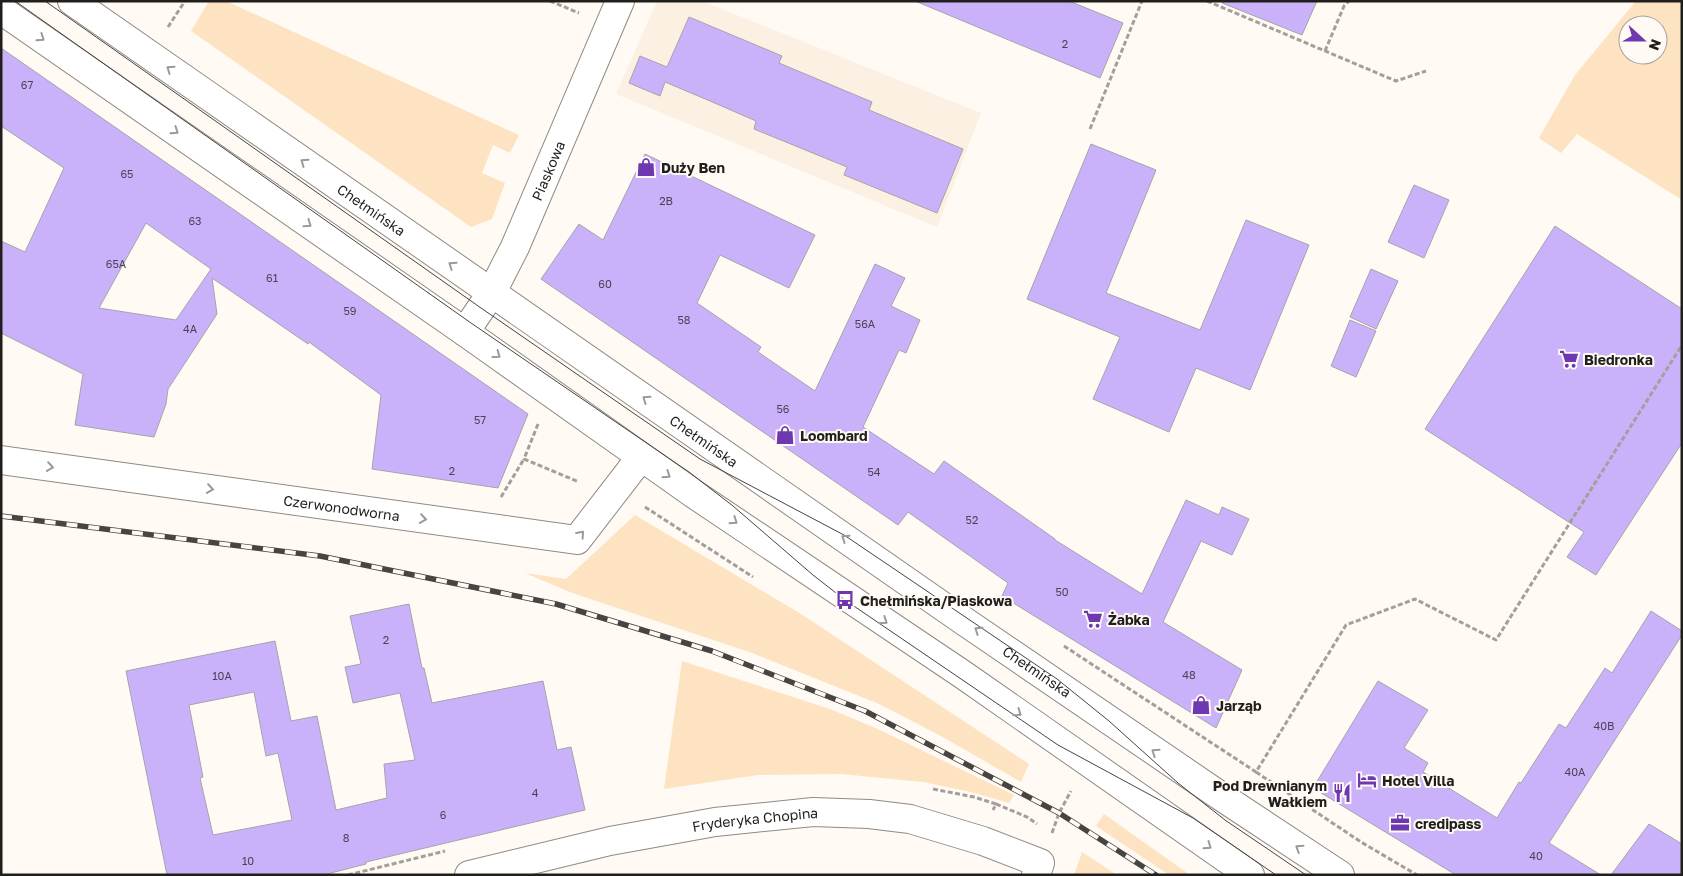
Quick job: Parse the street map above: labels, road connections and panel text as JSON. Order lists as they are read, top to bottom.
{
  "streets": {
    "main road": [
      "Piaskowa",
      "Chełmińska",
      "Czerwonodworna",
      "Fryderyka Chopina"
    ]
  },
  "crossings": [
    ["Piaskowa", "Chełmińska"]
  ],
  "one_way": ["Czerwonodworna"],
  "places": {
    "shop": ["Duży Ben", "Loombard", "Jarząb"],
    "supermarket": ["Biedronka", "Żabka"],
    "bus stop": ["Chełmińska/Piaskowa"],
    "hotel": ["Hotel Villa"],
    "restaurant": ["Pod Drewnianym Wałkiem"],
    "office": ["credipass"]
  },
  "house_numbers": [
    "2",
    "67",
    "65",
    "2B",
    "63",
    "65A",
    "61",
    "60",
    "59",
    "58",
    "56A",
    "4A",
    "56",
    "57",
    "2",
    "54",
    "52",
    "50",
    "2",
    "48",
    "10A",
    "40B",
    "40A",
    "4",
    "6",
    "8",
    "40",
    "10"
  ],
  "north": "right"
}
